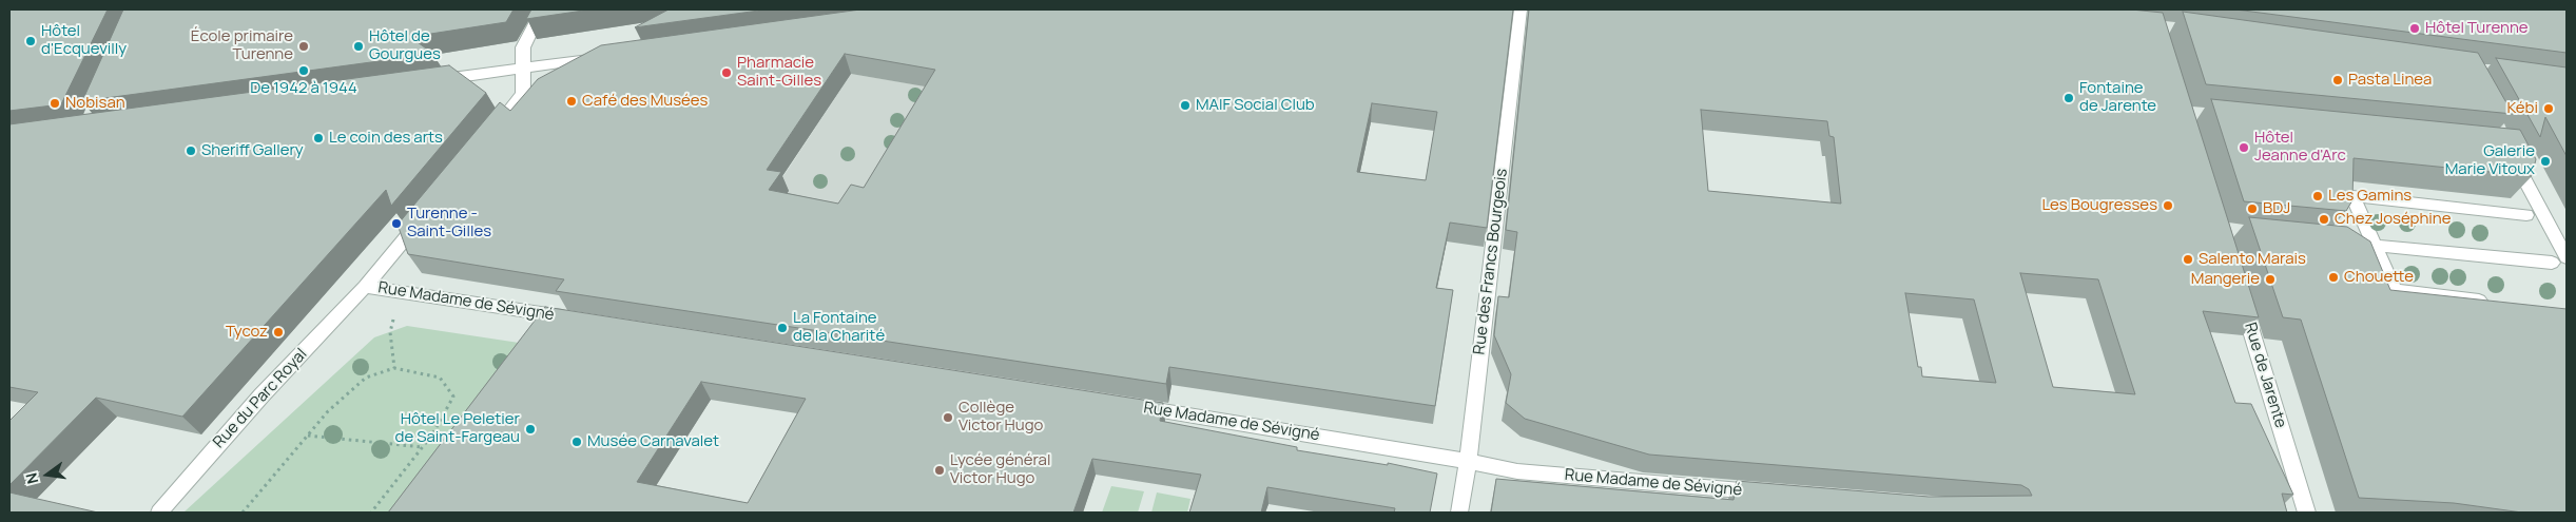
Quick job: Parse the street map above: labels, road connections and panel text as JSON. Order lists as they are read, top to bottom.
{
  "streets": {
    "street": [
      "Rue des Francs Bourgeois",
      "Rue Madame de Sévigné",
      "Rue de Jarente",
      "Rue du Parc Royal"
    ]
  },
  "crossings": [
    ["Rue des Francs Bourgeois", "Rue Madame de Sévigné"],
    ["Rue Madame de Sévigné", "Rue du Parc Royal"]
  ],
  "places": [
    "Hôtel Turenne",
    "Hôtel d'Ecquevilly",
    "École primaire Turenne",
    "Hôtel de Gourgues",
    "De 1942 à 1944",
    "Pharmacie Saint-Gilles",
    "Pasta Linea",
    "Fontaine de Jarente",
    "Café des Musées",
    "Nobisan",
    "MAIF Social Club",
    "Kébi",
    "Le coin des arts",
    "Hôtel Jeanne d'Arc",
    "Sheriff Gallery",
    "Galerie Marie Vitoux",
    "Les Gamins",
    "Les Bougresses",
    "BDJ",
    "Chez Joséphine",
    "Turenne - Saint-Gilles",
    "Salento Marais",
    "Chouette",
    "Mangerie",
    "La Fontaine de la Charité",
    "Tycoz",
    "Collège Victor Hugo",
    "Hôtel Le Peletier de Saint-Fargeau",
    "Musée Carnavalet",
    "Lycée général Victor Hugo"
  ],
  "north": "left"
}
